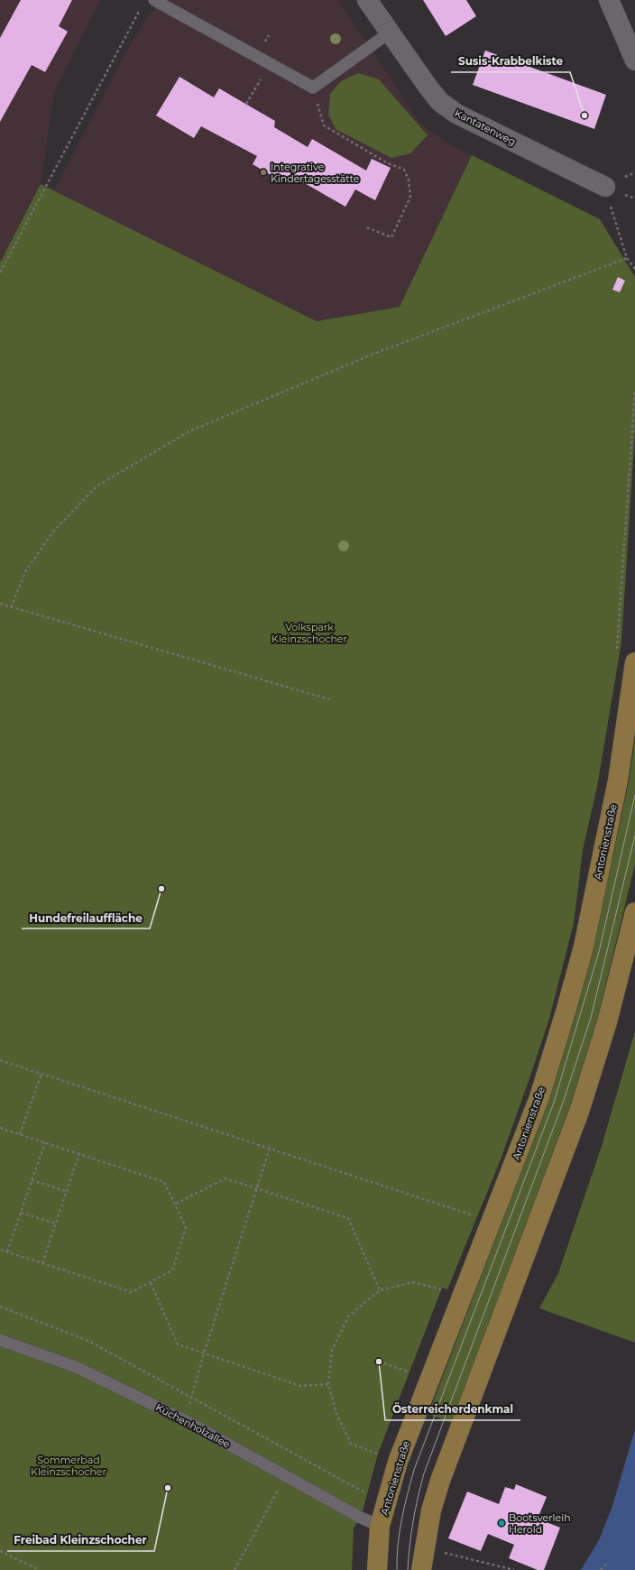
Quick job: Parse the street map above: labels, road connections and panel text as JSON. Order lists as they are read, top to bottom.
{
  "streets": {
    "main road": ["Antonienstraße"],
    "street": ["Kantatenweg"],
    "lane": ["Küchenholzallee"]
  },
  "crossings": [
    ["Antonienstraße", "Küchenholzallee"]
  ],
  "parks": ["Volkspark Kleinzschocher", "Sommerbad Kleinzschocher"],
  "places": [
    "Susis-Krabbelkiste",
    "Integrative Kindertagesstätte",
    "Hundefreilauffläche",
    "Österreicherdenkmal",
    "Freibad Kleinzschocher",
    "Bootsverleih Herold"
  ]
}
